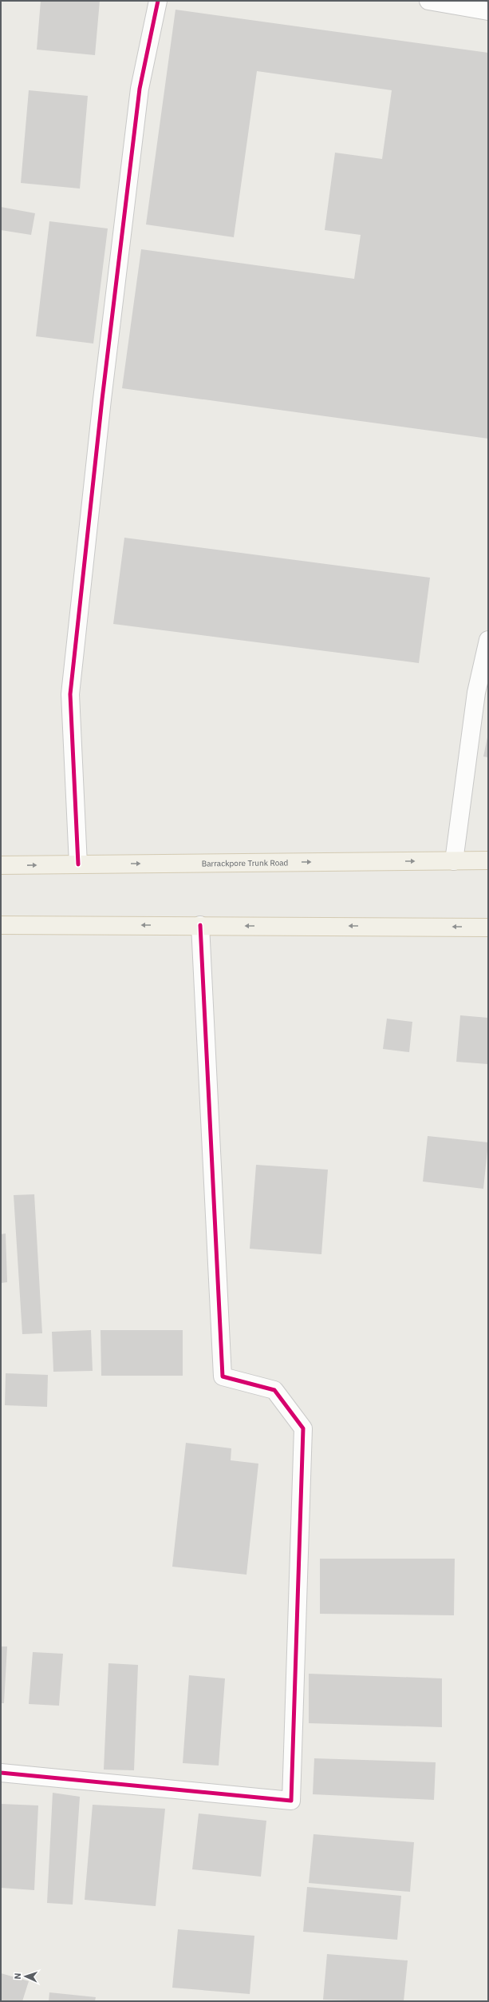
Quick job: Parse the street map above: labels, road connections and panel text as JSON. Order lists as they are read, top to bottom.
{
  "streets": {
    "main road": ["Barrackpore Trunk Road"]
  },
  "north": "left"
}
